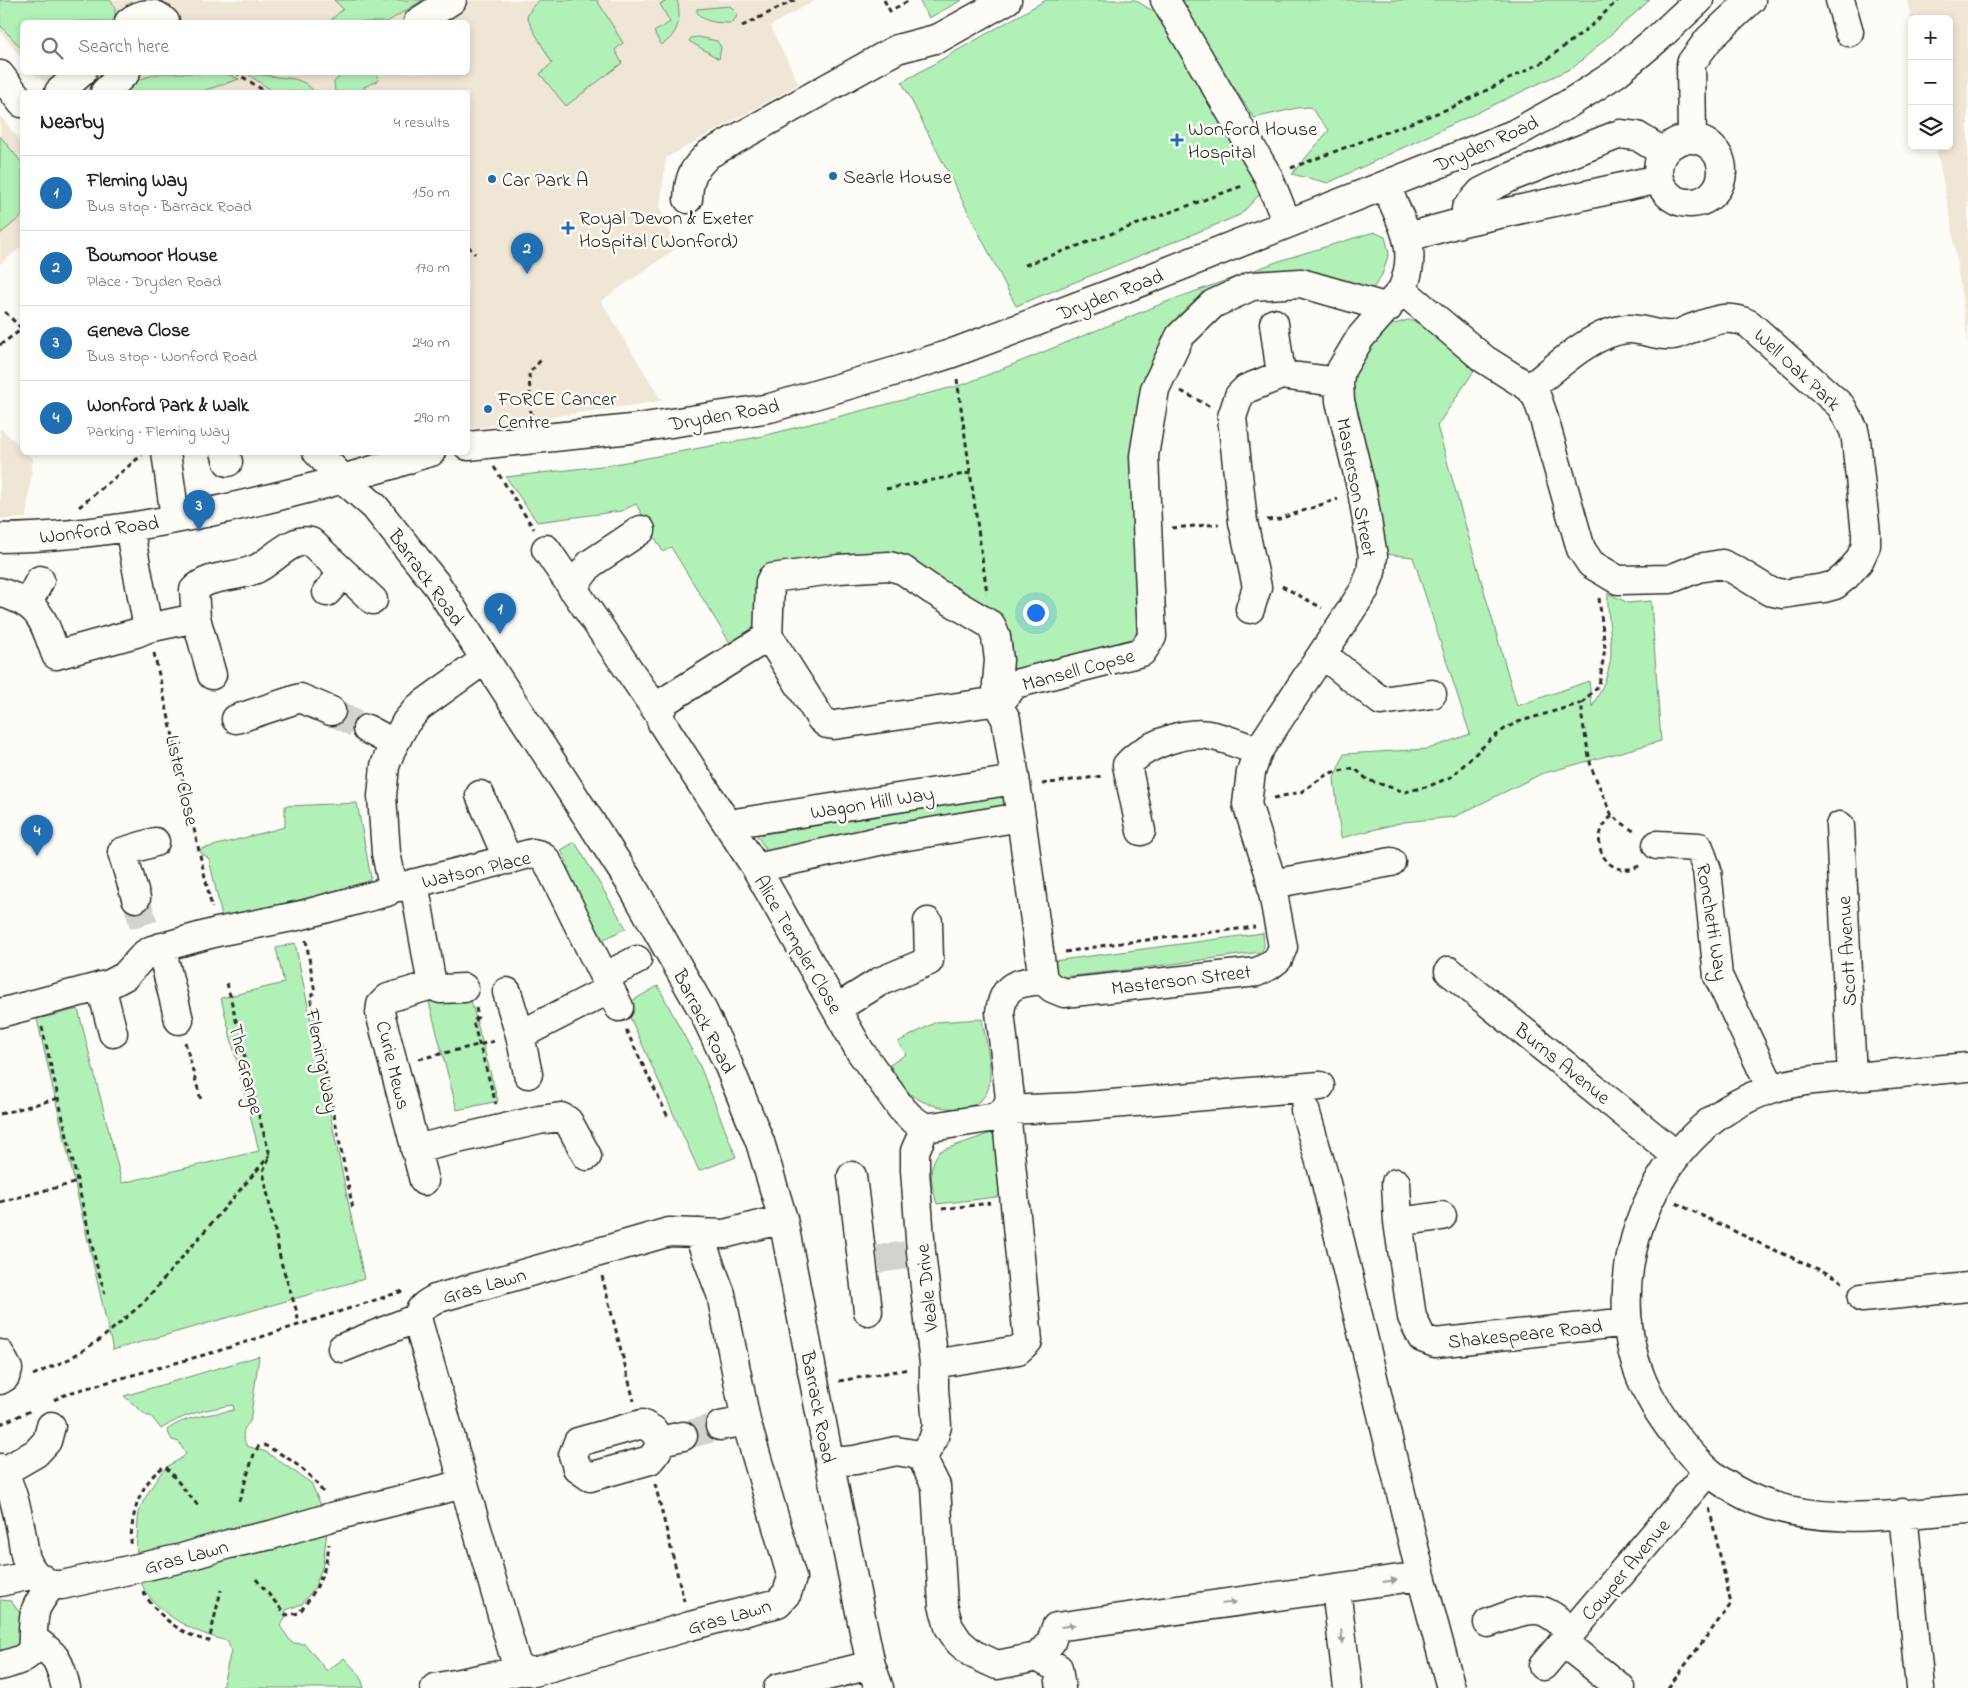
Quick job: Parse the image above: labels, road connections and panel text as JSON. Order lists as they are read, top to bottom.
{
  "streets": {
    "street": [
      "Dryden Road",
      "Well Oak Park",
      "Masterson Street",
      "Wonford Road",
      "Barrack Road",
      "Mansell Copse",
      "Wagon Hill Way",
      "Watson Place",
      "Ronchetti Way",
      "Alice Templer Close",
      "Scott Avenue",
      "Burns Avenue",
      "Curie Mews",
      "Gras Lawn",
      "Veale Drive",
      "Shakespeare Road",
      "Cowper Avenue"
    ],
    "path": ["Lister Close", "Fleming Way", "The Grange"]
  },
  "crossings": [
    ["Masterson Street", "Mansell Copse"],
    ["Wonford Road", "Barrack Road"],
    ["Barrack Road", "Gras Lawn"],
    ["Wagon Hill Way", "Alice Templer Close"],
    ["Ronchetti Way", "Shakespeare Road"],
    ["Alice Templer Close", "Veale Drive"],
    ["Scott Avenue", "Shakespeare Road"],
    ["Burns Avenue", "Shakespeare Road"],
    ["Shakespeare Road", "Cowper Avenue"]
  ],
  "places": {
    "health": ["Wonford House Hospital", "Royal Devon & Exeter Hospital (Wonford)"],
    "other": ["Searle House", "Car Park A", "FORCE Cancer Centre"]
  },
  "page": {
    "map_buttons": ["+", "−"],
    "search": "Search here",
    "heading": ["Nearby", "4 results"],
    "list": [
      {
        "mark": "1",
        "name": "Fleming Way",
        "note": "Bus stop · Barrack Road",
        "value": "150 m"
      },
      {
        "mark": "2",
        "name": "Bowmoor House",
        "note": "Place · Dryden Road",
        "value": "170 m"
      },
      {
        "mark": "3",
        "name": "Geneva Close",
        "note": "Bus stop · Wonford Road",
        "value": "240 m"
      },
      {
        "mark": "4",
        "name": "Wonford Park & Walk",
        "note": "Parking · Fleming Way",
        "value": "290 m"
      }
    ],
    "pins": [
      "2",
      "3",
      "1",
      "4"
    ]
  }
}
